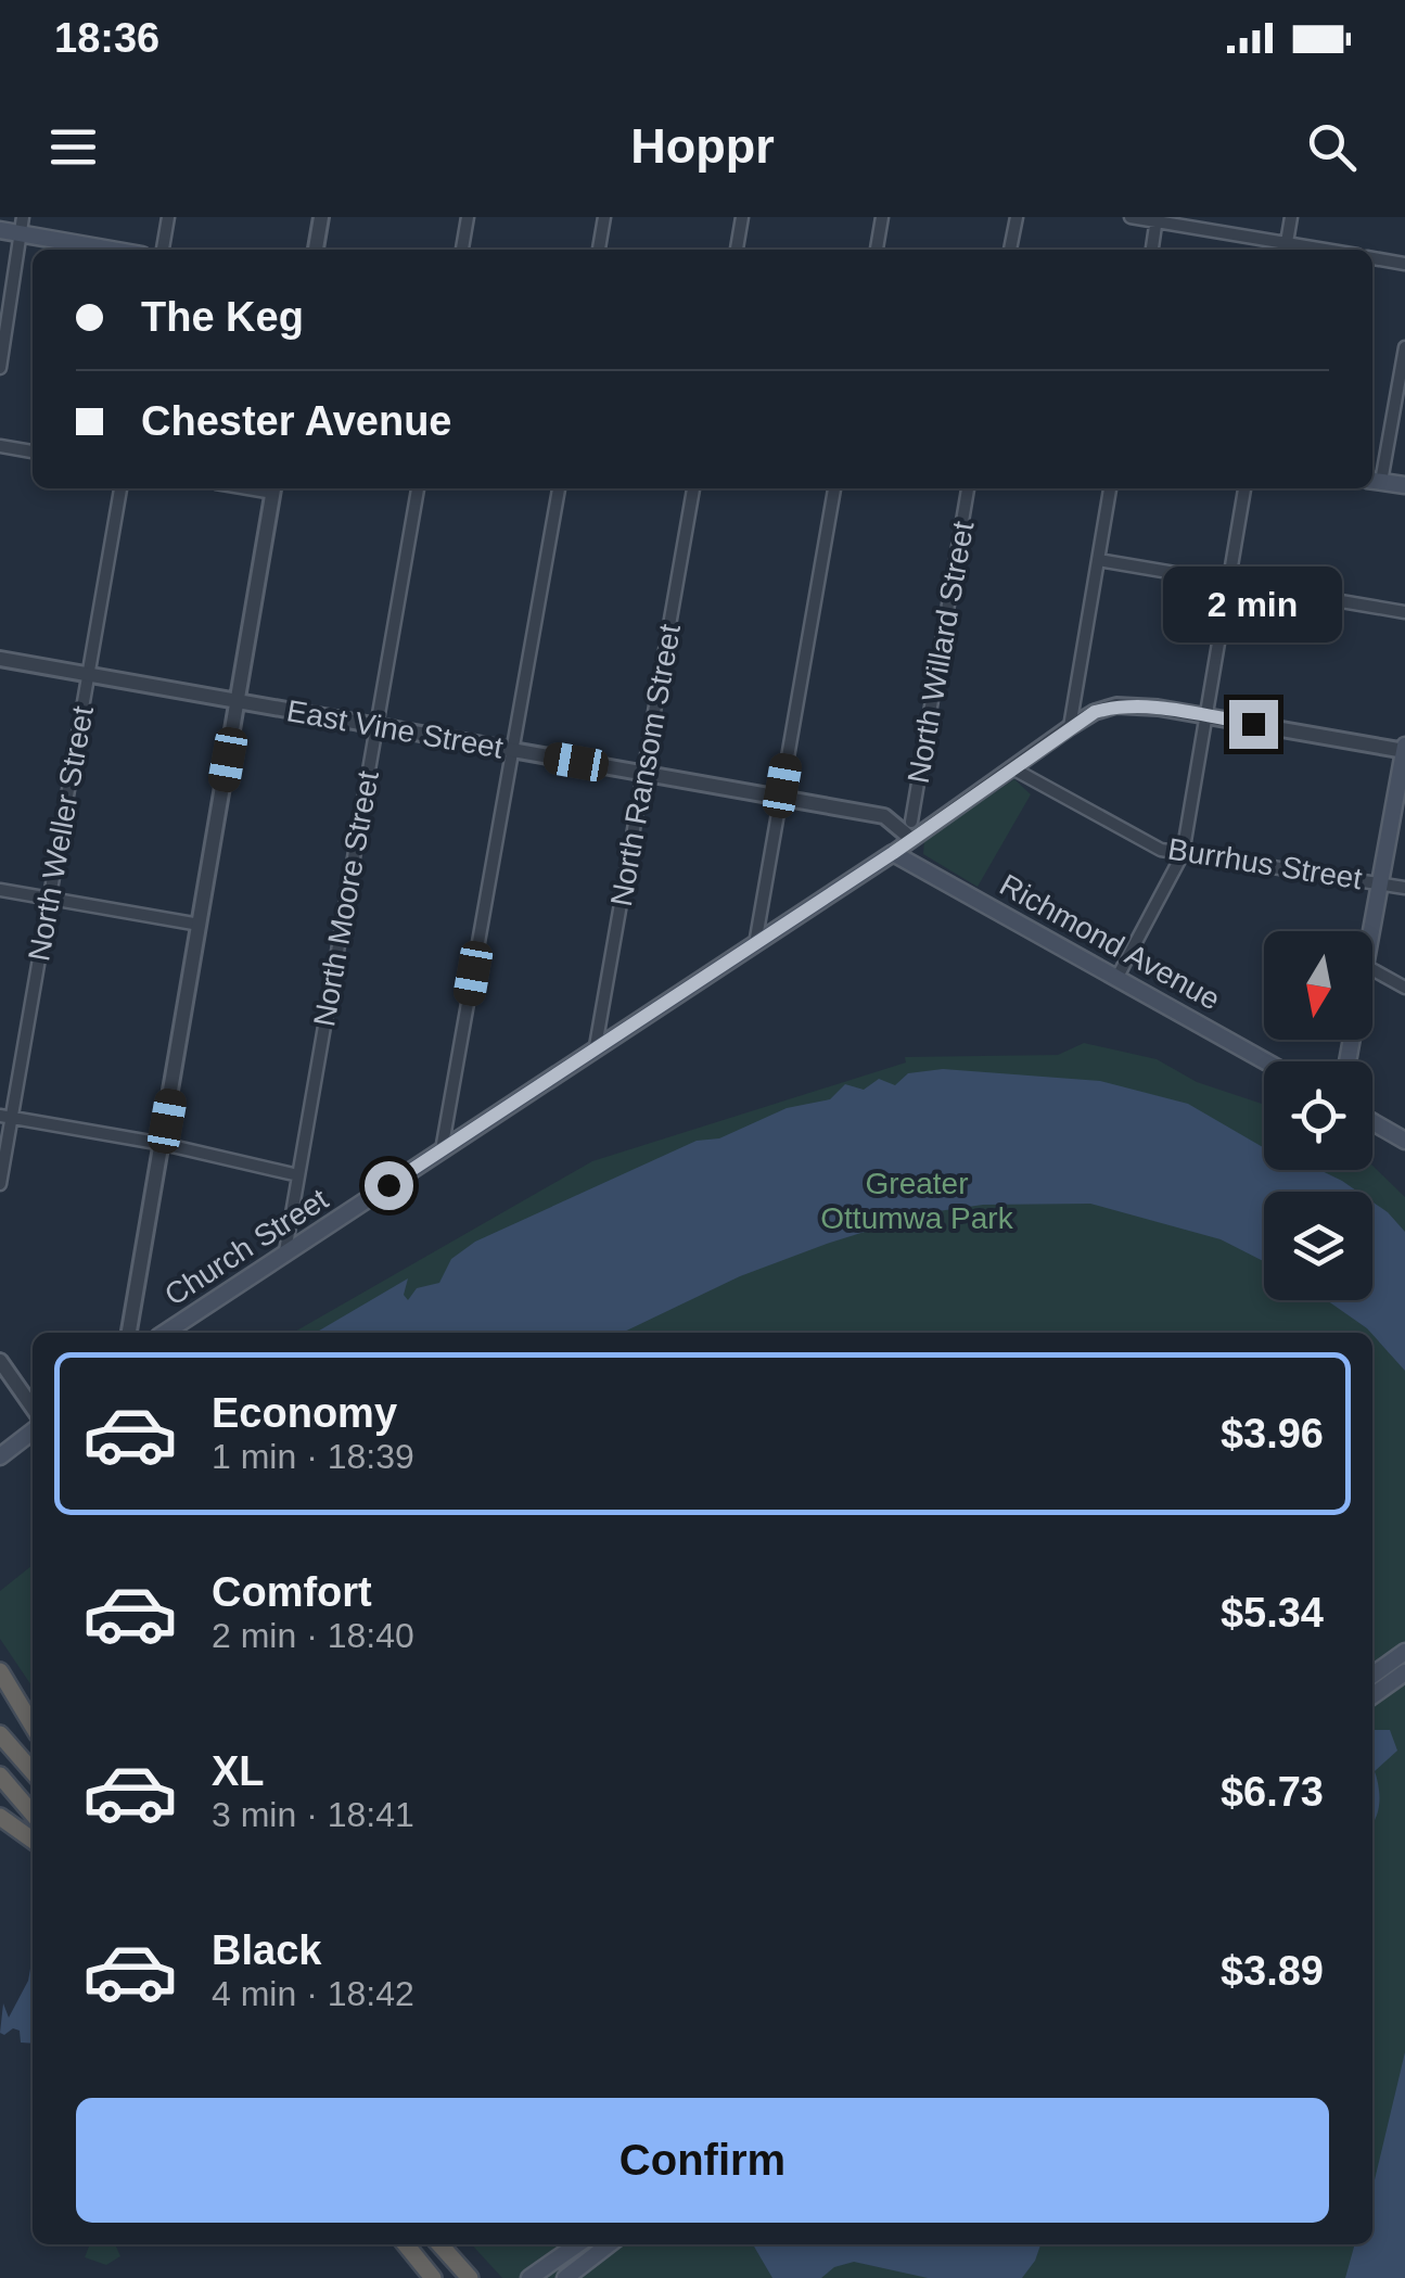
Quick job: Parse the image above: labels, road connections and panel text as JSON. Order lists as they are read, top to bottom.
{
  "streets": {
    "main road": ["Richmond Avenue", "Church Street"],
    "street": [
      "North Willard Street",
      "East Vine Street",
      "North Ransom Street",
      "North Weller Street",
      "Burrhus Street",
      "North Moore Street"
    ]
  },
  "crossings": [
    ["North Willard Street", "East Vine Street"],
    ["North Willard Street", "Church Street"],
    ["East Vine Street", "North Ransom Street"],
    ["East Vine Street", "North Weller Street"],
    ["East Vine Street", "North Moore Street"],
    ["East Vine Street", "Church Street"],
    ["North Ransom Street", "Church Street"],
    ["Burrhus Street", "Church Street"],
    ["North Moore Street", "Church Street"],
    ["Richmond Avenue", "Church Street"]
  ],
  "parks": ["Greater Ottumwa Park"],
  "north": "bottom",
  "page": {
    "status": "18:36",
    "header": "Hoppr",
    "banner": ["The Keg", "Chester Avenue"],
    "bubble": "2 min",
    "list": [
      {
        "name": "Economy",
        "note": "1 min · 18:39",
        "value": "$3.96"
      },
      {
        "name": "Comfort",
        "note": "2 min · 18:40",
        "value": "$5.34"
      },
      {
        "name": "XL",
        "note": "3 min · 18:41",
        "value": "$6.73"
      },
      {
        "name": "Black",
        "note": "4 min · 18:42",
        "value": "$3.89"
      }
    ],
    "buttons": "Confirm"
  }
}
